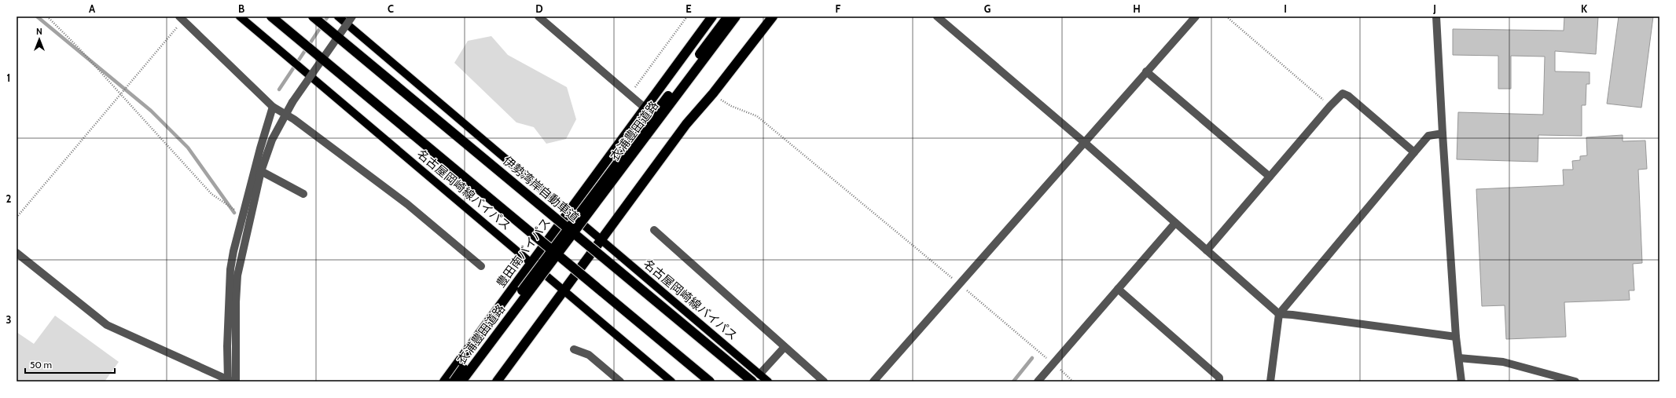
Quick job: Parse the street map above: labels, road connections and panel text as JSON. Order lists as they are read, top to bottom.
{
  "streets": {
    "highway": ["衣浦豊田道路", "伊勢湾岸自動車道", "豊田南バイパス"],
    "main road": ["名古屋岡崎線バイパス"]
  },
  "crossings": [
    ["名古屋岡崎線バイパス", "豊田南バイパス"]
  ],
  "scale_bar": "50 m",
  "north": "top",
  "grid": {
    "columns": [
      "A",
      "B",
      "C",
      "D",
      "E",
      "F",
      "G",
      "H",
      "I",
      "J",
      "K"
    ],
    "rows": ["1", "2", "3"]
  }
}
